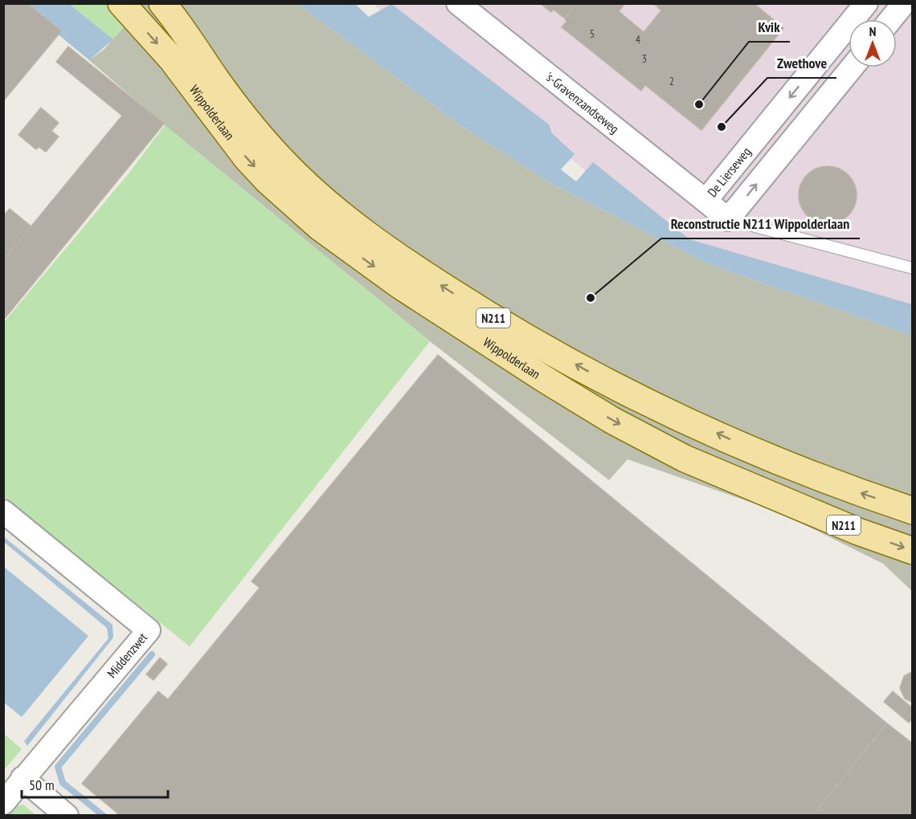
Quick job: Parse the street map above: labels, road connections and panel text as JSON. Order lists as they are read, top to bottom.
{
  "streets": {
    "main road": ["Wippolderlaan", "N211"],
    "street": ["'s-Gravenzandseweg", "De Lierseweg", "Middenzwet"]
  },
  "crossings": [
    ["'s-Gravenzandseweg", "De Lierseweg"]
  ],
  "places": ["Kvik", "Zwethove", "Reconstructie N211 Wippolderlaan"],
  "house_numbers": [
    "5",
    "4",
    "3",
    "2"
  ],
  "scale_bar": "50 m",
  "north": "top"
}
